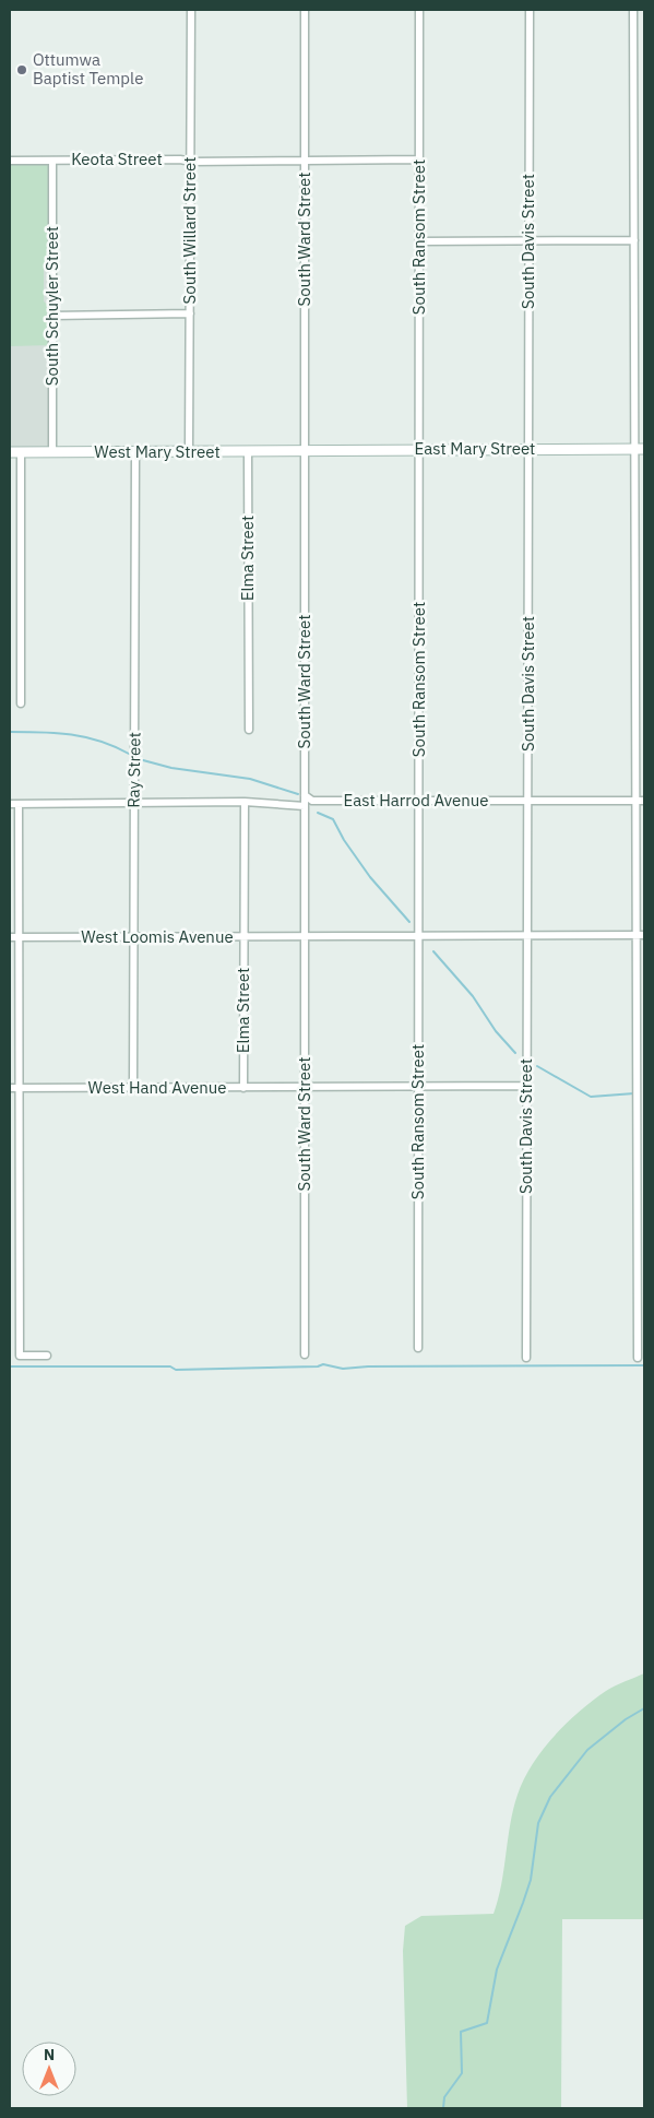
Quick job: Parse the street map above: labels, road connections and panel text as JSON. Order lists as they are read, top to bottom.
{
  "streets": {
    "main road": ["East Mary Street", "West Mary Street"],
    "street": [
      "Keota Street",
      "South Willard Street",
      "South Ransom Street",
      "South Ward Street",
      "South Davis Street",
      "South Schuyler Street",
      "Elma Street",
      "Ray Street",
      "East Harrod Avenue",
      "West Loomis Avenue",
      "West Hand Avenue"
    ]
  },
  "crossings": [
    ["Keota Street", "South Willard Street"],
    ["Keota Street", "South Ransom Street"],
    ["Keota Street", "South Ward Street"],
    ["Keota Street", "South Schuyler Street"],
    ["South Willard Street", "West Mary Street"],
    ["South Ransom Street", "East Mary Street"],
    ["South Ransom Street", "East Harrod Avenue"],
    ["South Ransom Street", "West Loomis Avenue"],
    ["South Ransom Street", "West Hand Avenue"],
    ["South Ward Street", "East Mary Street"],
    ["South Ward Street", "West Mary Street"],
    ["South Ward Street", "East Harrod Avenue"],
    ["South Ward Street", "West Loomis Avenue"],
    ["South Ward Street", "West Hand Avenue"],
    ["South Davis Street", "East Mary Street"],
    ["South Davis Street", "East Harrod Avenue"],
    ["South Davis Street", "West Loomis Avenue"],
    ["South Davis Street", "West Hand Avenue"],
    ["South Schuyler Street", "West Mary Street"],
    ["East Mary Street", "West Mary Street"],
    ["West Mary Street", "Elma Street"],
    ["West Mary Street", "Ray Street"],
    ["Elma Street", "West Loomis Avenue"],
    ["Elma Street", "West Hand Avenue"],
    ["Ray Street", "West Loomis Avenue"],
    ["Ray Street", "West Hand Avenue"]
  ],
  "places": ["Ottumwa Baptist Temple"],
  "north": "top"
}
